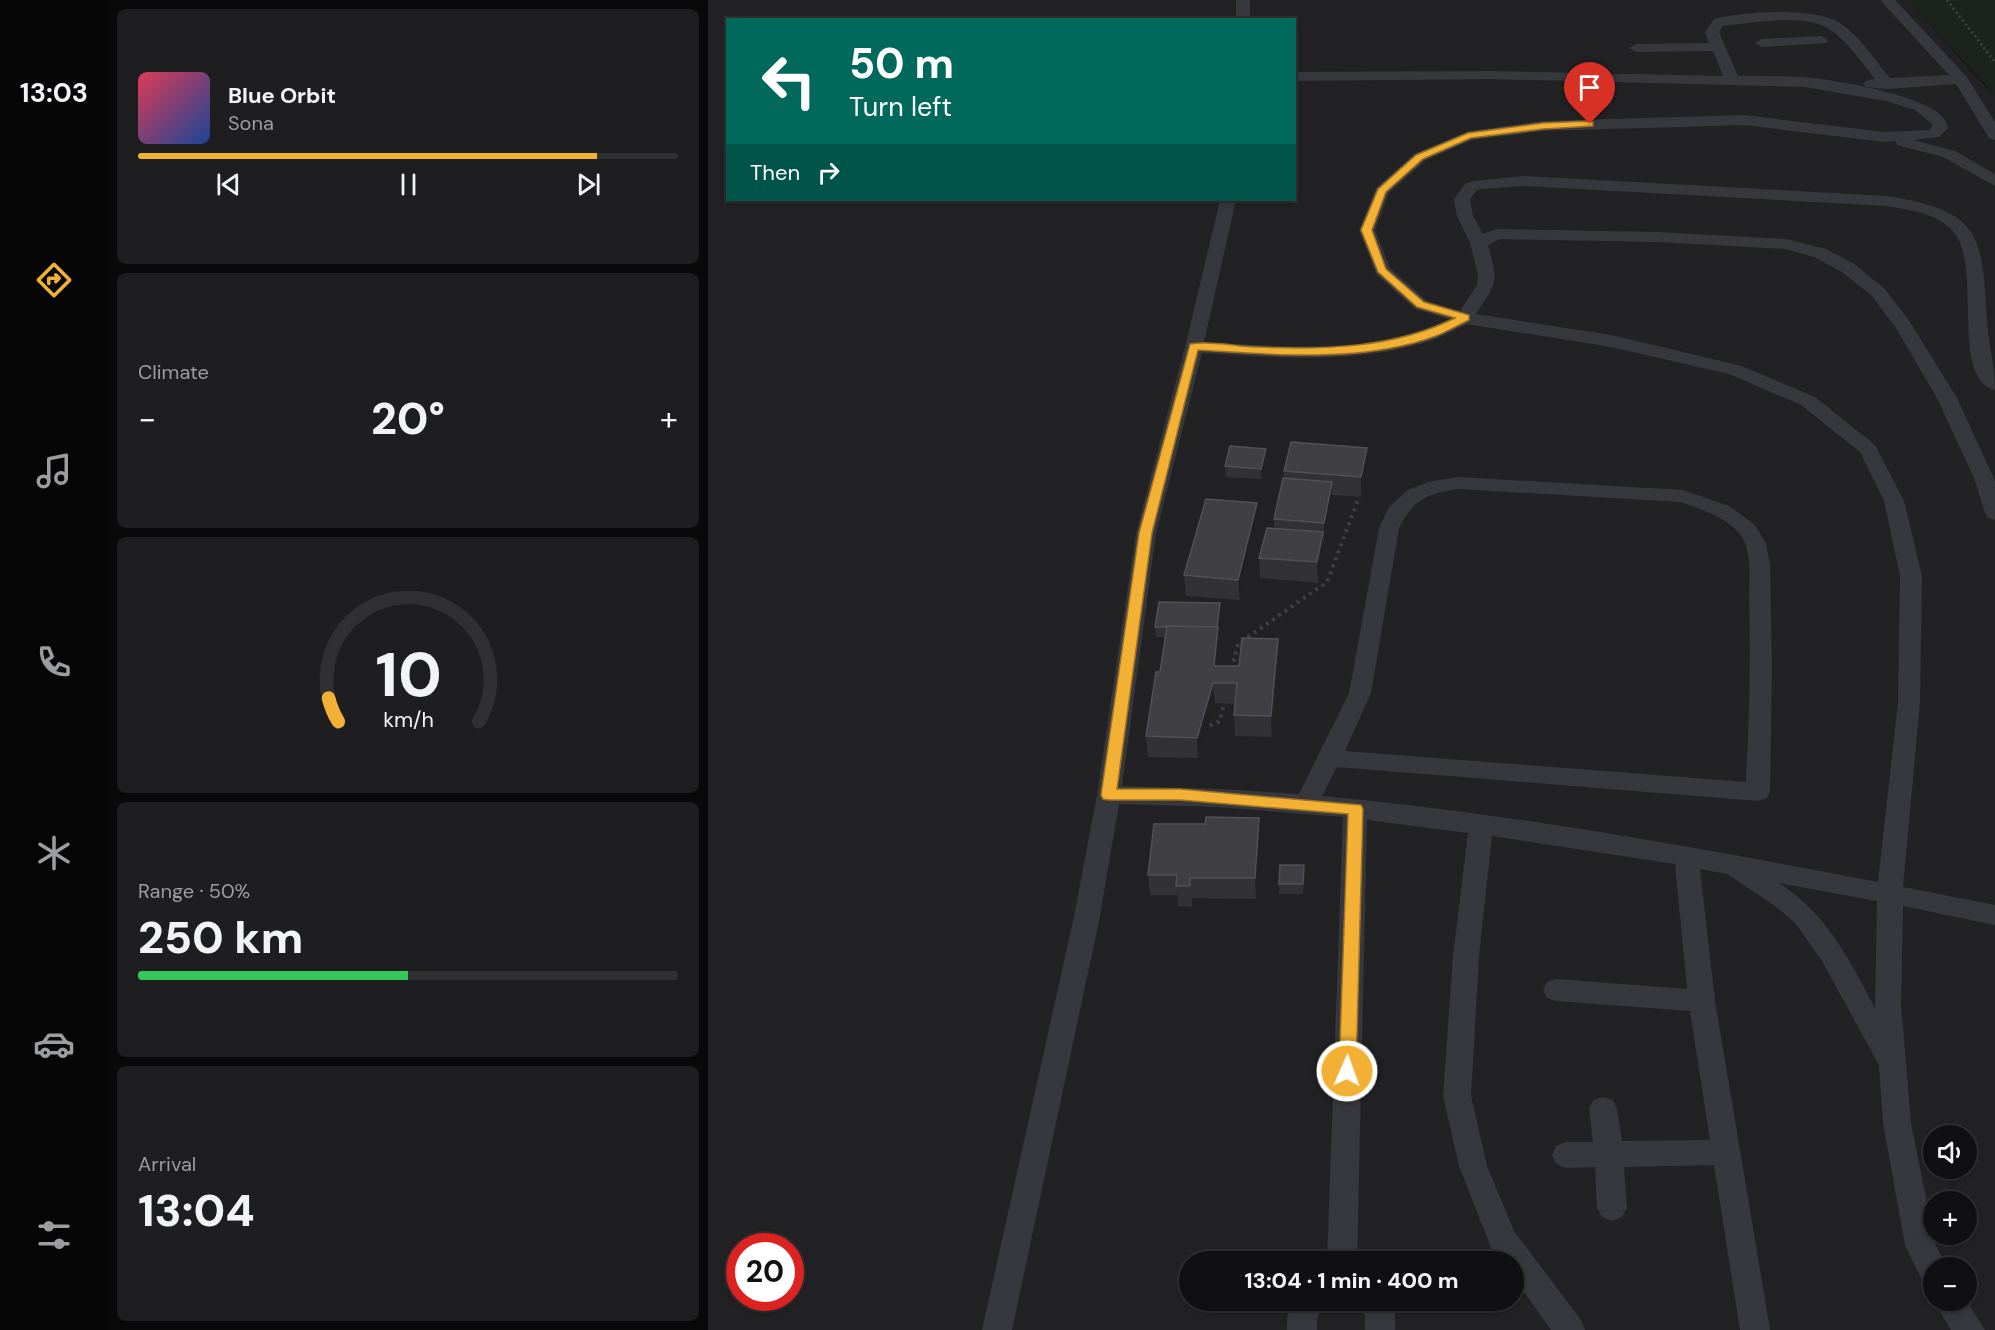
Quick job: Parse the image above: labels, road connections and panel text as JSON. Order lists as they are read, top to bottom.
{
  "page": {
    "tabs": "13:03",
    "turn": ["50 m", "Turn left"],
    "song": ["Blue Orbit", "Sona"],
    "then": "Then",
    "tile": [
      "Climate",
      ["Range · 50%", "250 km"],
      ["Arrival", "13:04"]
    ],
    "heat": ["−", "20°", "+"],
    "map_buttons": ["+", "−"],
    "limit": "20",
    "trip": "13:04 · 1 min · 400 m",
    "gauge": ["10", "km/h"]
  }
}
